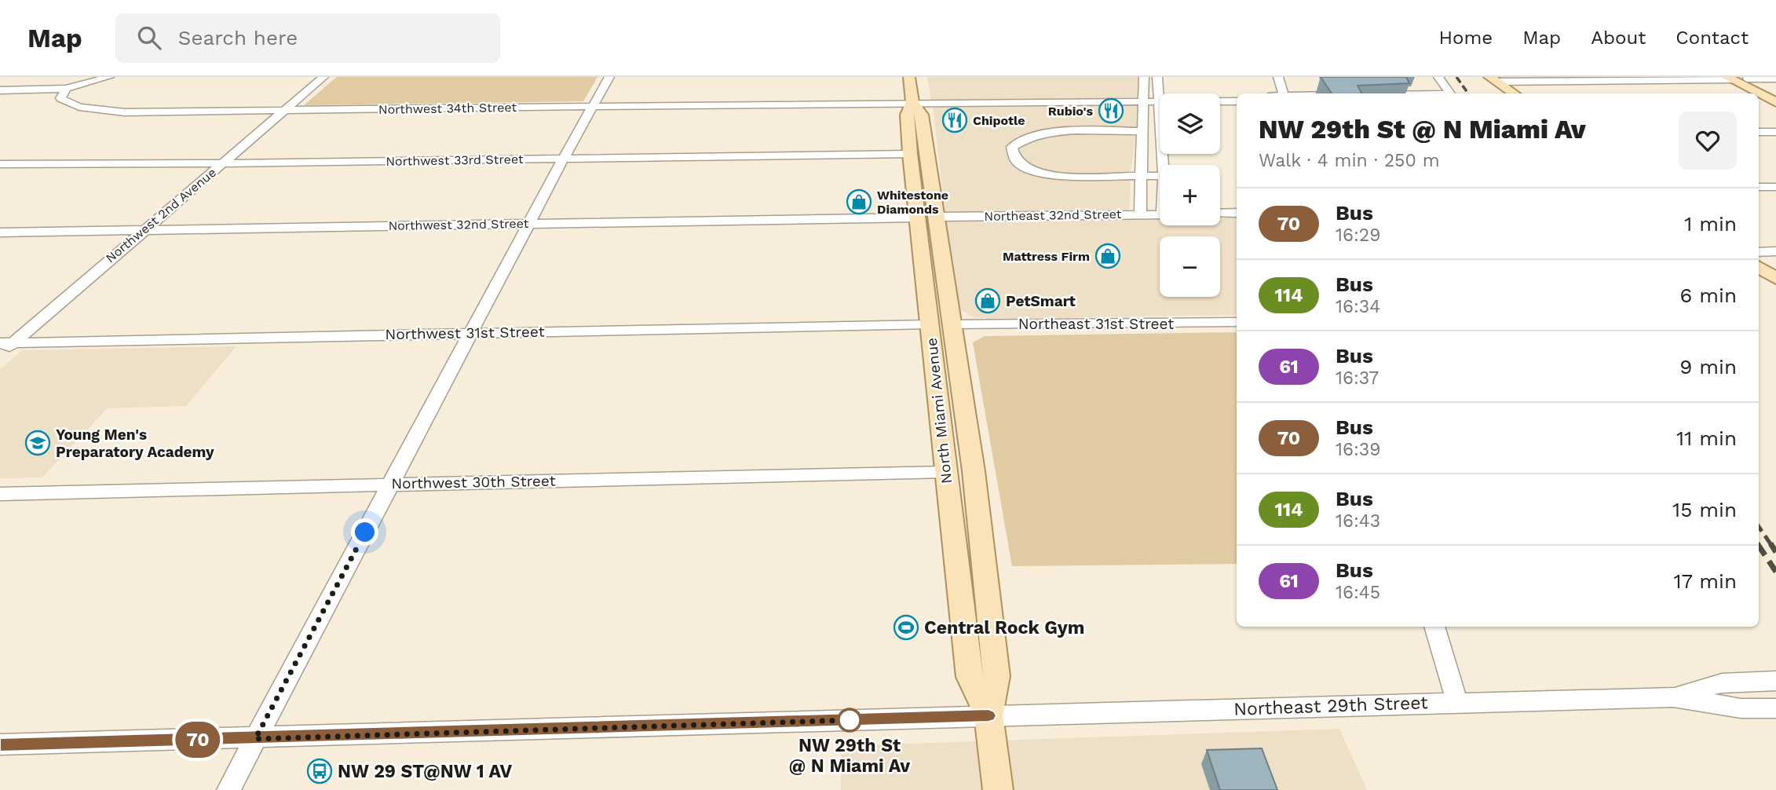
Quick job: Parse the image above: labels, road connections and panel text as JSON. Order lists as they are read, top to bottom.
{
  "streets": {
    "main road": ["North Miami Avenue"],
    "street": [
      "Northwest 34th Street",
      "Northwest 33rd Street",
      "Northwest 2nd Avenue",
      "Northeast 32nd Street",
      "Northwest 32nd Street",
      "Northeast 31st Street",
      "Northwest 31st Street",
      "Northwest 30th Street",
      "Northeast 29th Street"
    ]
  },
  "crossings": [
    ["Northwest 34th Street", "Northwest 2nd Avenue"],
    ["Northwest 34th Street", "North Miami Avenue"],
    ["Northwest 33rd Street", "Northwest 2nd Avenue"],
    ["Northwest 33rd Street", "North Miami Avenue"],
    ["Northwest 2nd Avenue", "Northwest 32nd Street"],
    ["Northwest 2nd Avenue", "Northwest 31st Street"],
    ["Northeast 32nd Street", "North Miami Avenue"],
    ["Northwest 32nd Street", "North Miami Avenue"],
    ["Northeast 31st Street", "North Miami Avenue"],
    ["Northwest 31st Street", "North Miami Avenue"],
    ["North Miami Avenue", "Northwest 30th Street"],
    ["North Miami Avenue", "Northeast 29th Street"]
  ],
  "places": {
    "restaurant": ["Rubio's", "Chipotle"],
    "shop": ["Whitestone Diamonds", "Mattress Firm", "PetSmart"],
    "school or university": ["Young Men's Preparatory Academy"],
    "sports": ["Central Rock Gym"],
    "other": ["NW 29th St @ N Miami Av"],
    "bus stop": ["NW 29 ST@NW 1 AV"]
  },
  "lines": ["bus line 70"],
  "page": {
    "header": "Map",
    "search": "Search here",
    "nav": [
      "Home",
      "Map",
      "About",
      "Contact"
    ],
    "on_map": "70",
    "map_buttons": ["+", "−"],
    "heading": ["NW 29th St @ N Miami Av", "Walk · 4 min · 250 m"],
    "list": [
      {
        "mark": "70",
        "name": "Bus",
        "note": "16:29",
        "value": "1 min"
      },
      {
        "mark": "114",
        "name": "Bus",
        "note": "16:34",
        "value": "6 min"
      },
      {
        "mark": "61",
        "name": "Bus",
        "note": "16:37",
        "value": "9 min"
      },
      {
        "mark": "70",
        "name": "Bus",
        "note": "16:39",
        "value": "11 min"
      },
      {
        "mark": "114",
        "name": "Bus",
        "note": "16:43",
        "value": "15 min"
      },
      {
        "mark": "61",
        "name": "Bus",
        "note": "16:45",
        "value": "17 min"
      }
    ]
  }
}
